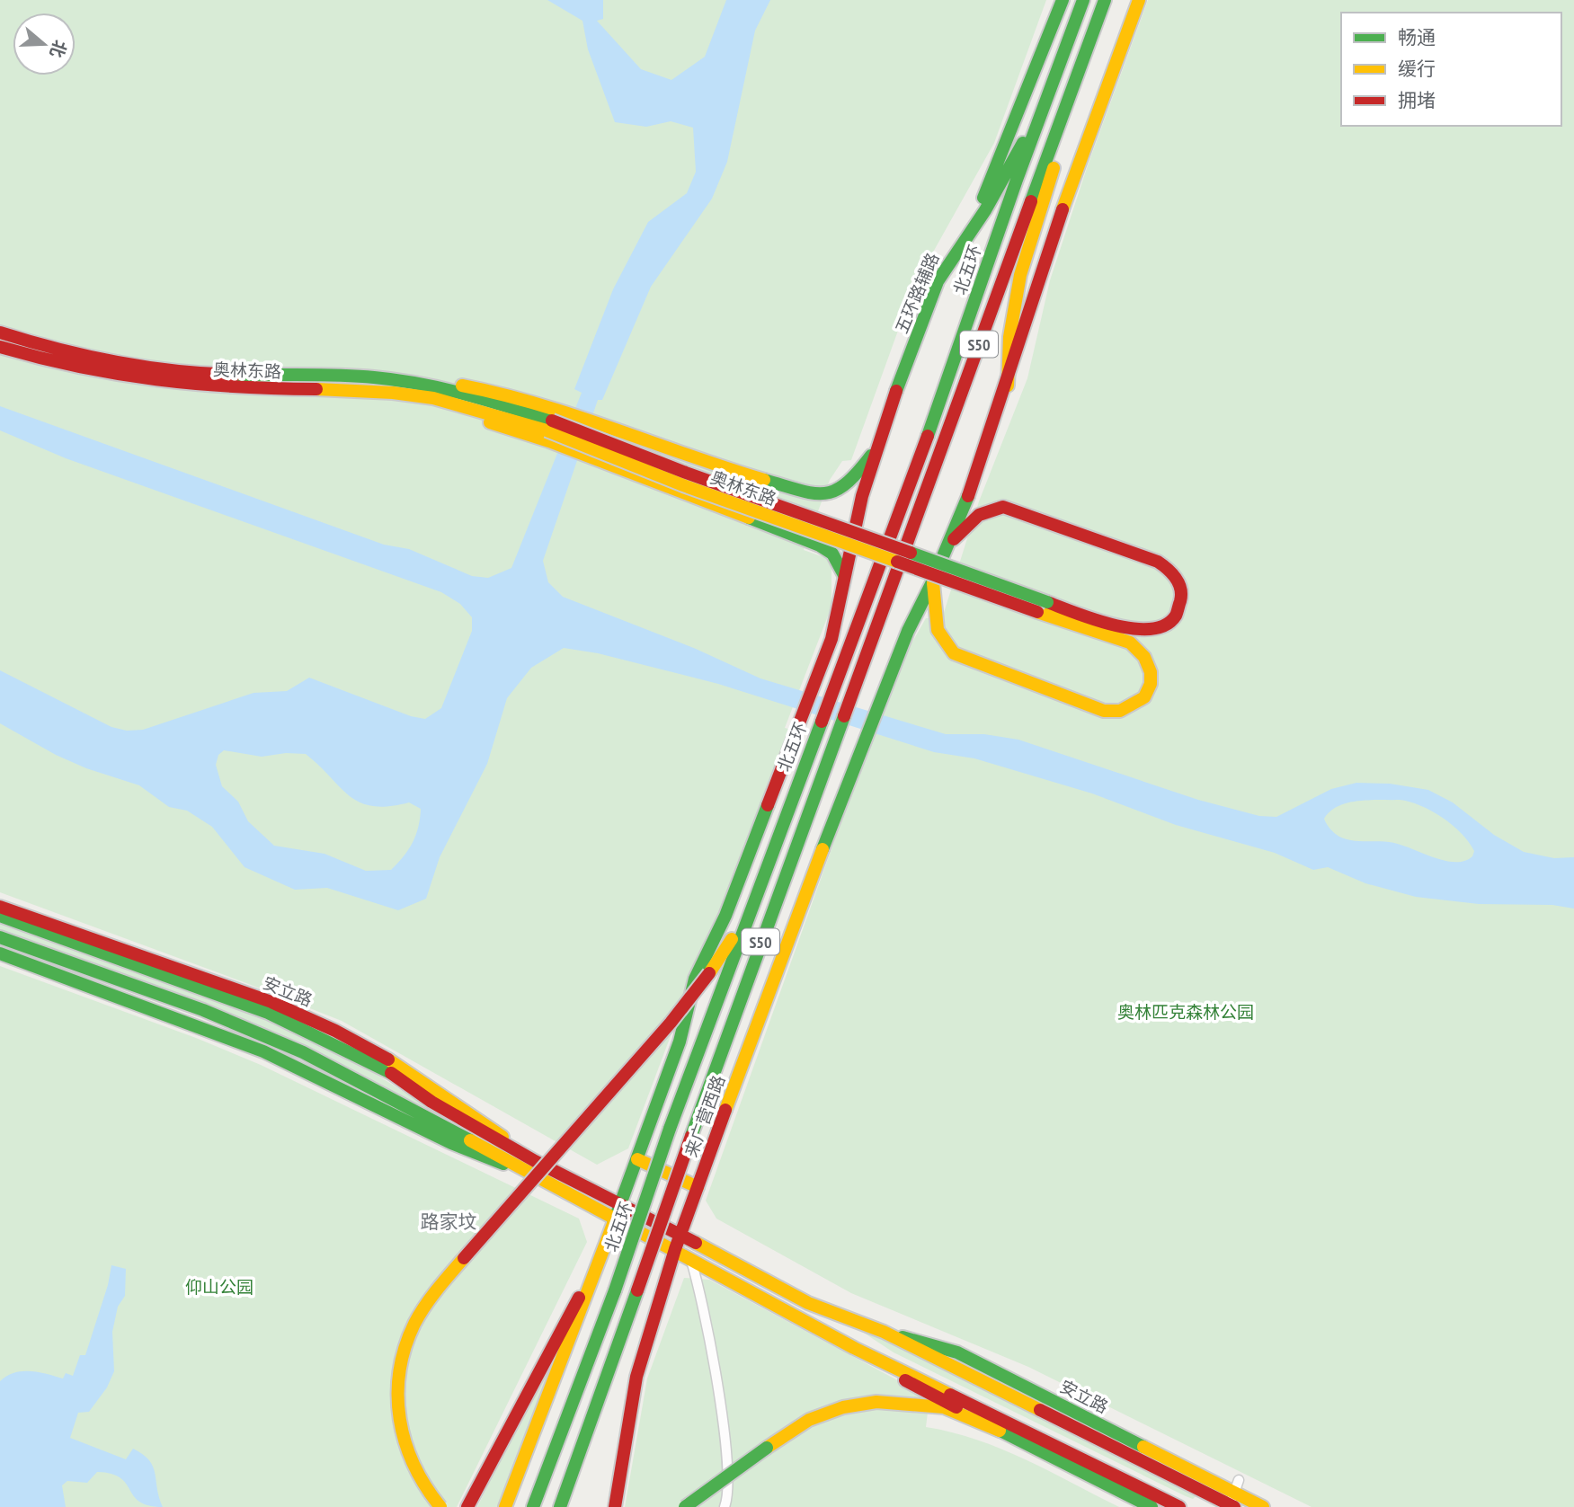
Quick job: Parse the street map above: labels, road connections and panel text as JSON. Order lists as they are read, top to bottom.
{
  "streets": {
    "main road": [
      "北五环",
      "五环路辅路",
      "S50",
      "奥林东路",
      "安立路",
      "来广营西路"
    ]
  },
  "crossings": [
    ["五环路辅路", "安立路"],
    ["奥林东路", "来广营西路"],
    ["安立路", "来广营西路"]
  ],
  "districts": ["路家坟"],
  "parks": ["奥林匹克森林公园", "仰山公园"],
  "legend": ["畅通", "缓行", "拥堵"],
  "north": "right"
}
